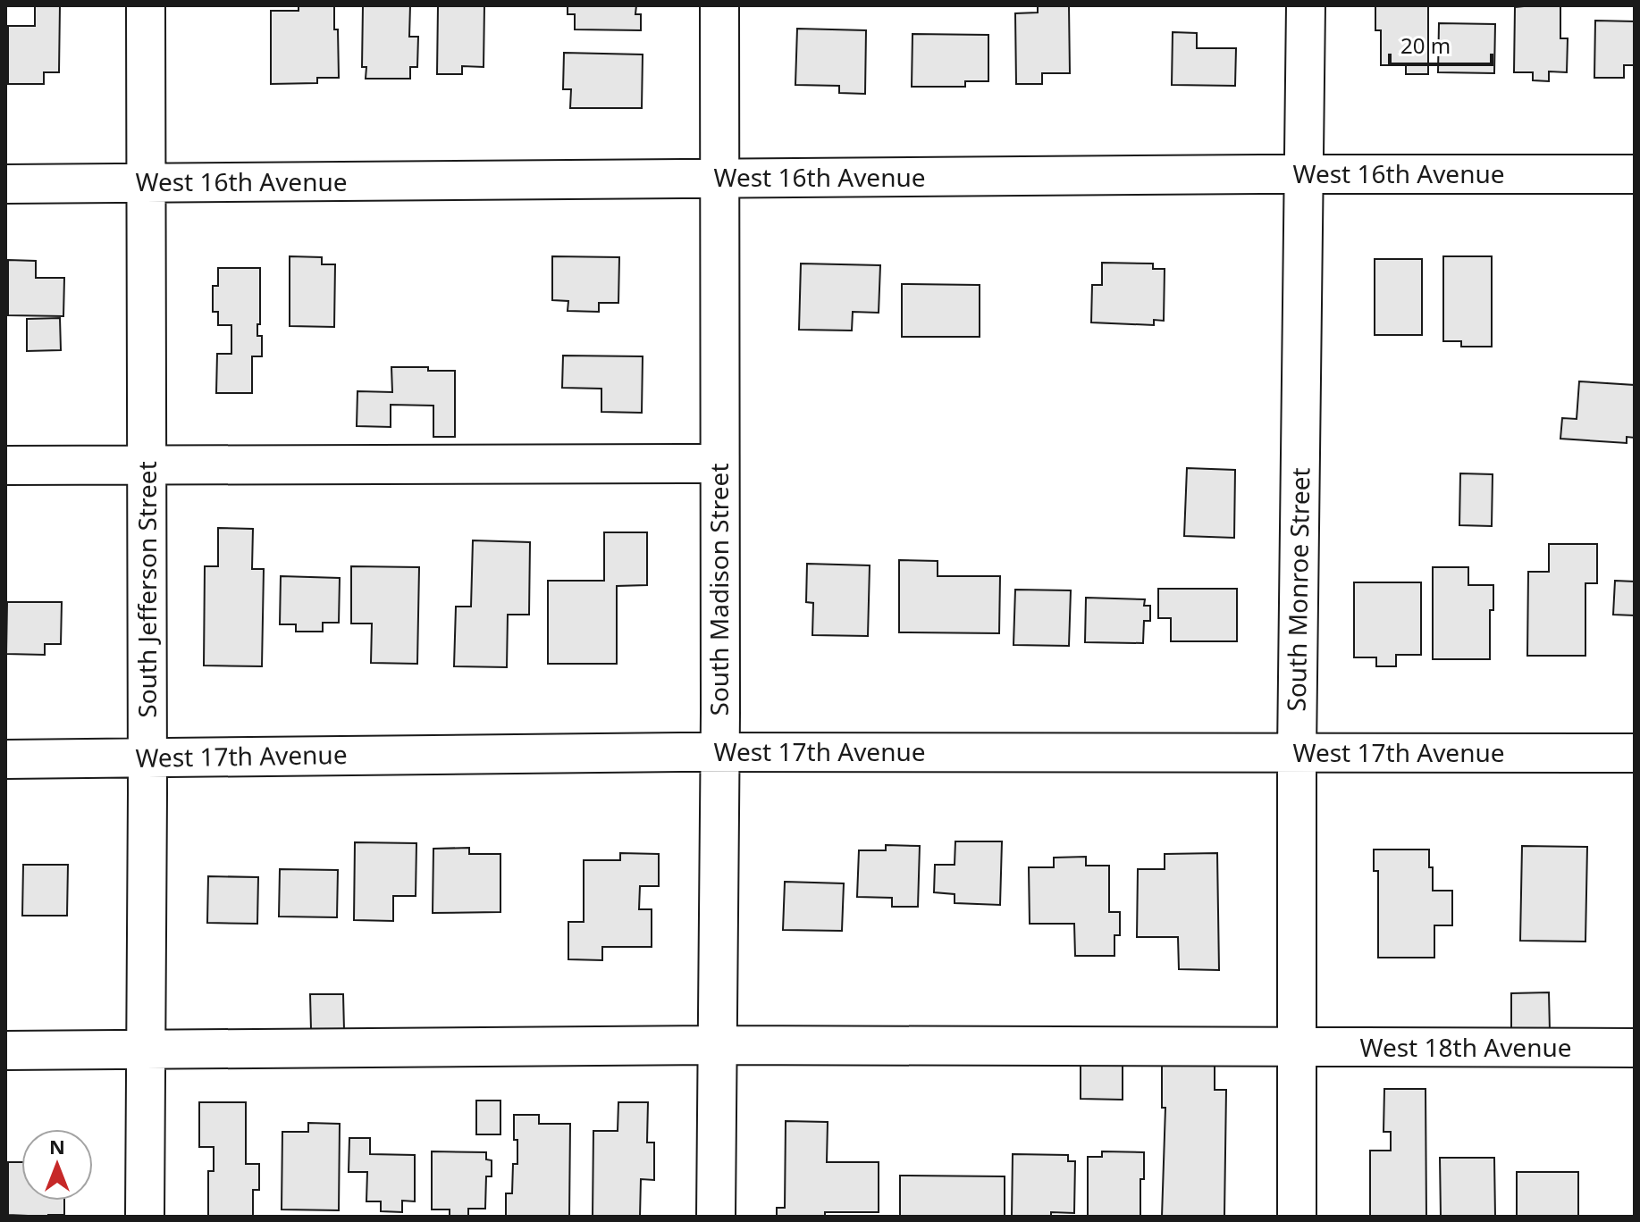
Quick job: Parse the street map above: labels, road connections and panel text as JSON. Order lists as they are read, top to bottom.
{
  "streets": {
    "street": [
      "West 16th Avenue",
      "South Jefferson Street",
      "South Madison Street",
      "South Monroe Street",
      "West 17th Avenue",
      "West 18th Avenue"
    ]
  },
  "crossings": [
    ["West 16th Avenue", "South Jefferson Street"],
    ["West 16th Avenue", "South Madison Street"],
    ["West 16th Avenue", "South Monroe Street"],
    ["South Jefferson Street", "West 17th Avenue"],
    ["South Jefferson Street", "West 18th Avenue"],
    ["South Madison Street", "West 17th Avenue"],
    ["South Madison Street", "West 18th Avenue"],
    ["South Monroe Street", "West 17th Avenue"],
    ["South Monroe Street", "West 18th Avenue"]
  ],
  "scale_bar": "20 m",
  "north": "top"
}
